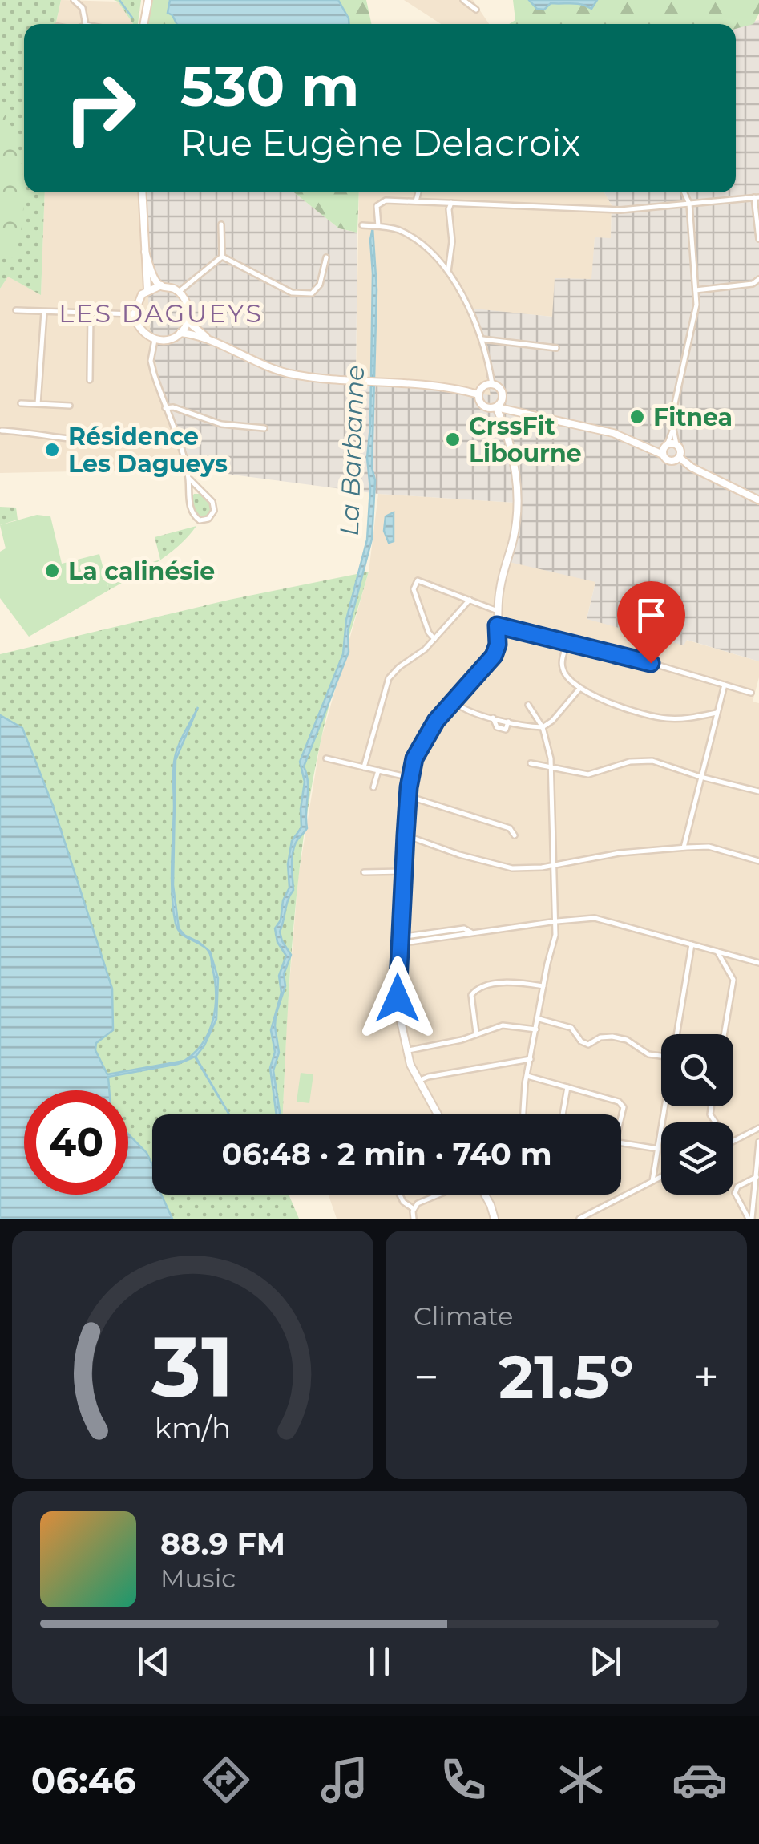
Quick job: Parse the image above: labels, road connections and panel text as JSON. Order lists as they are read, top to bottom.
{
  "districts": ["LES DAGUEYS"],
  "water": ["La Barbanne"],
  "places": [
    "Fitnea",
    "CrssFit Libourne",
    "Résidence Les Dagueys",
    "La calinésie"
  ],
  "page": {
    "turn": ["530 m", "Rue Eugène Delacroix"],
    "limit": "40",
    "trip": "06:48 · 2 min · 740 m",
    "tile": "Climate",
    "heat": ["−", "21.5°", "+"],
    "song": ["88.9 FM", "Music"],
    "tabs": "06:46",
    "gauge": ["31", "km/h"]
  }
}
